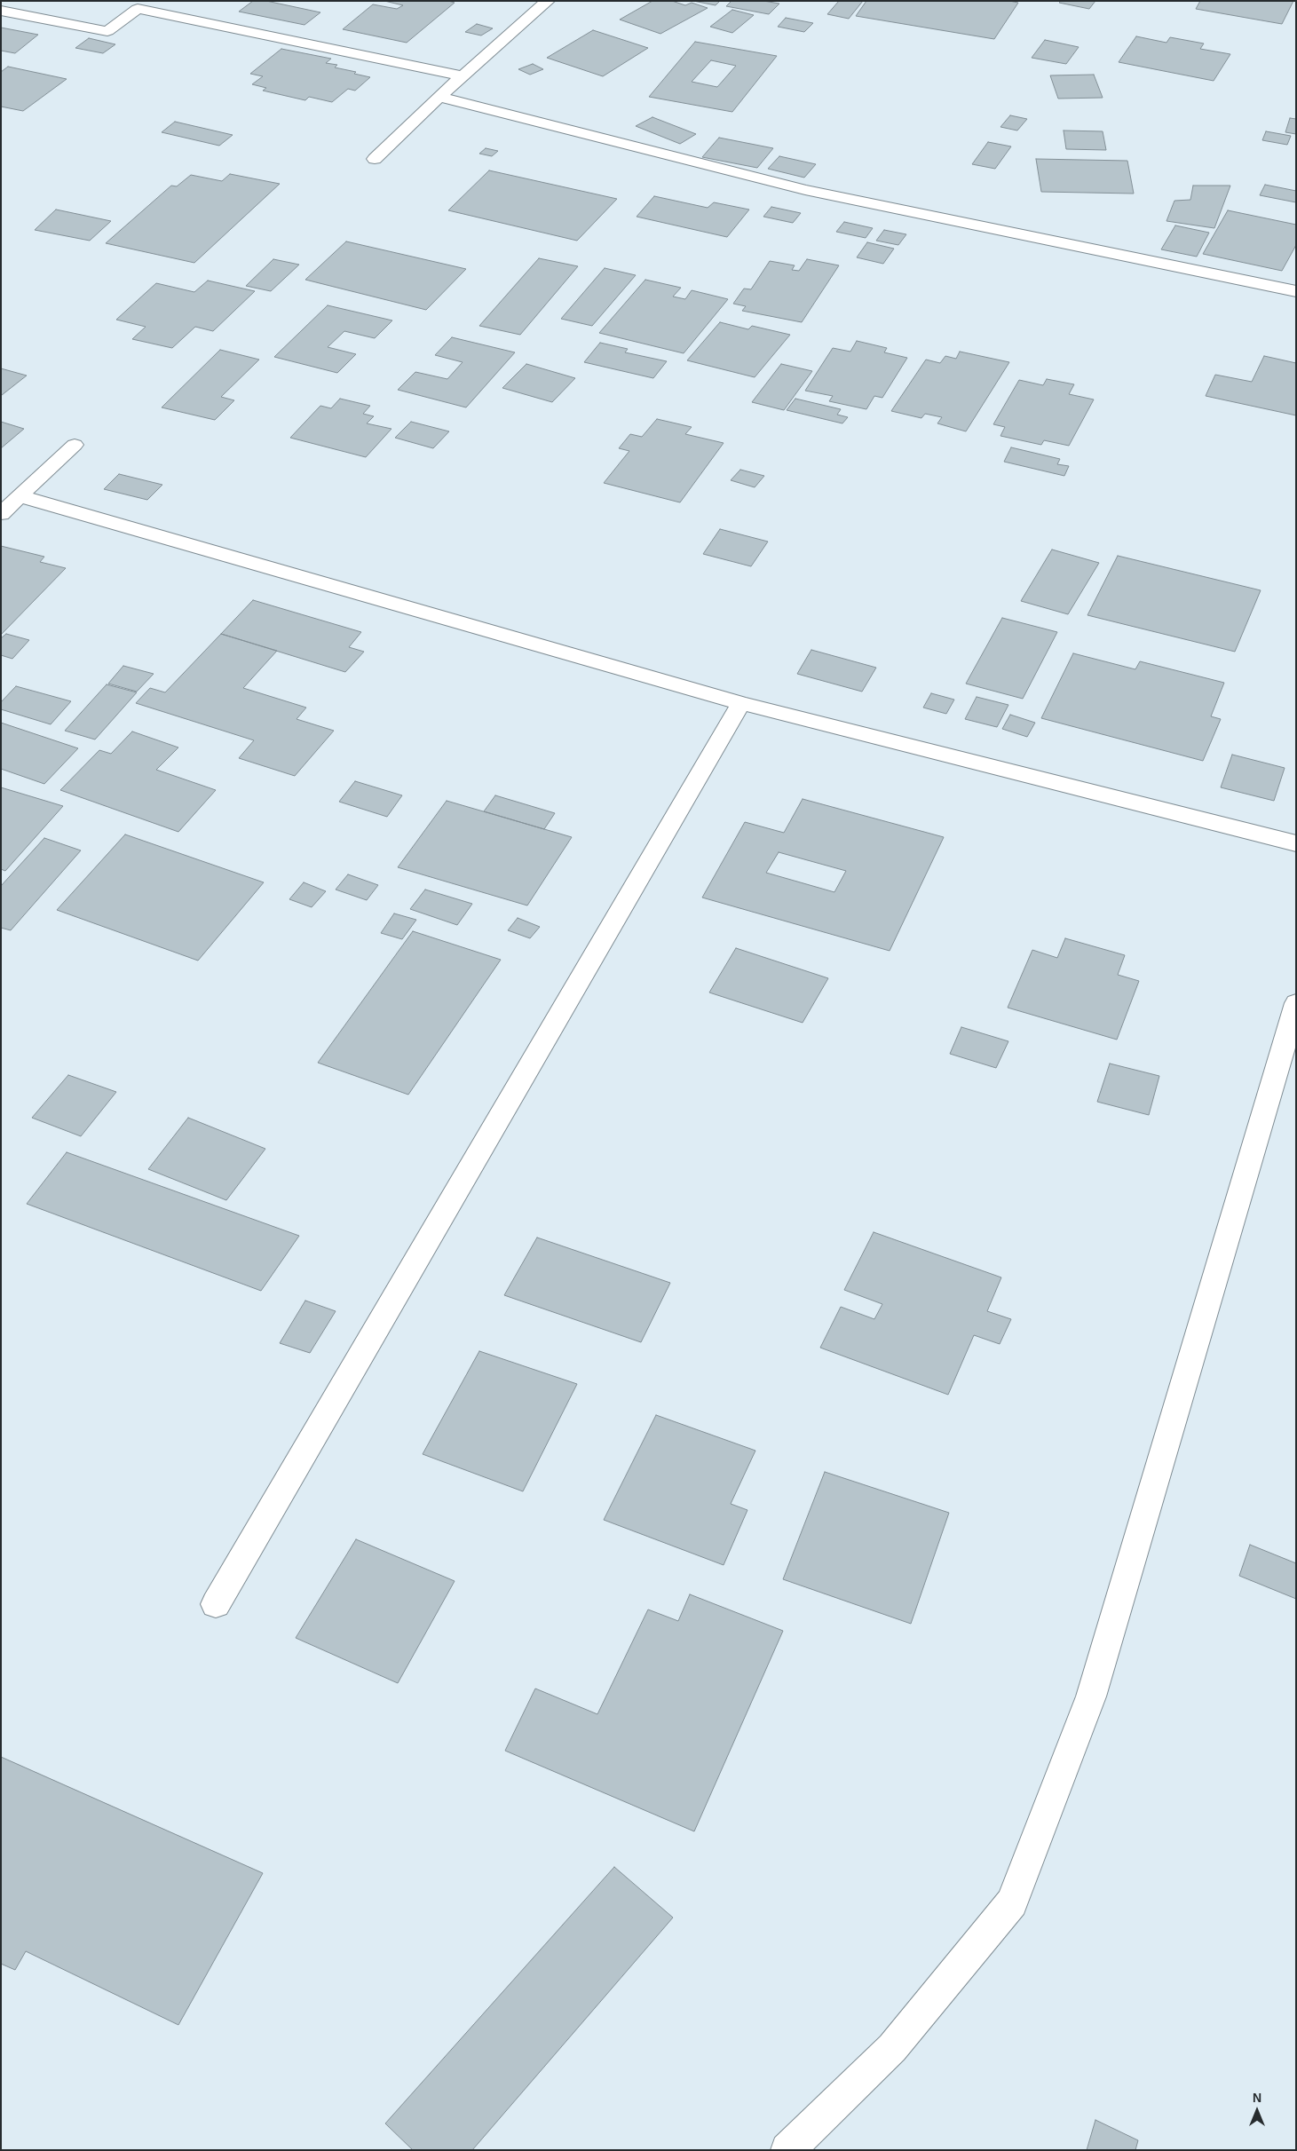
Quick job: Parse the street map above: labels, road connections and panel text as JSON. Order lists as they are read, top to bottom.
{
  "north": "top"
}
